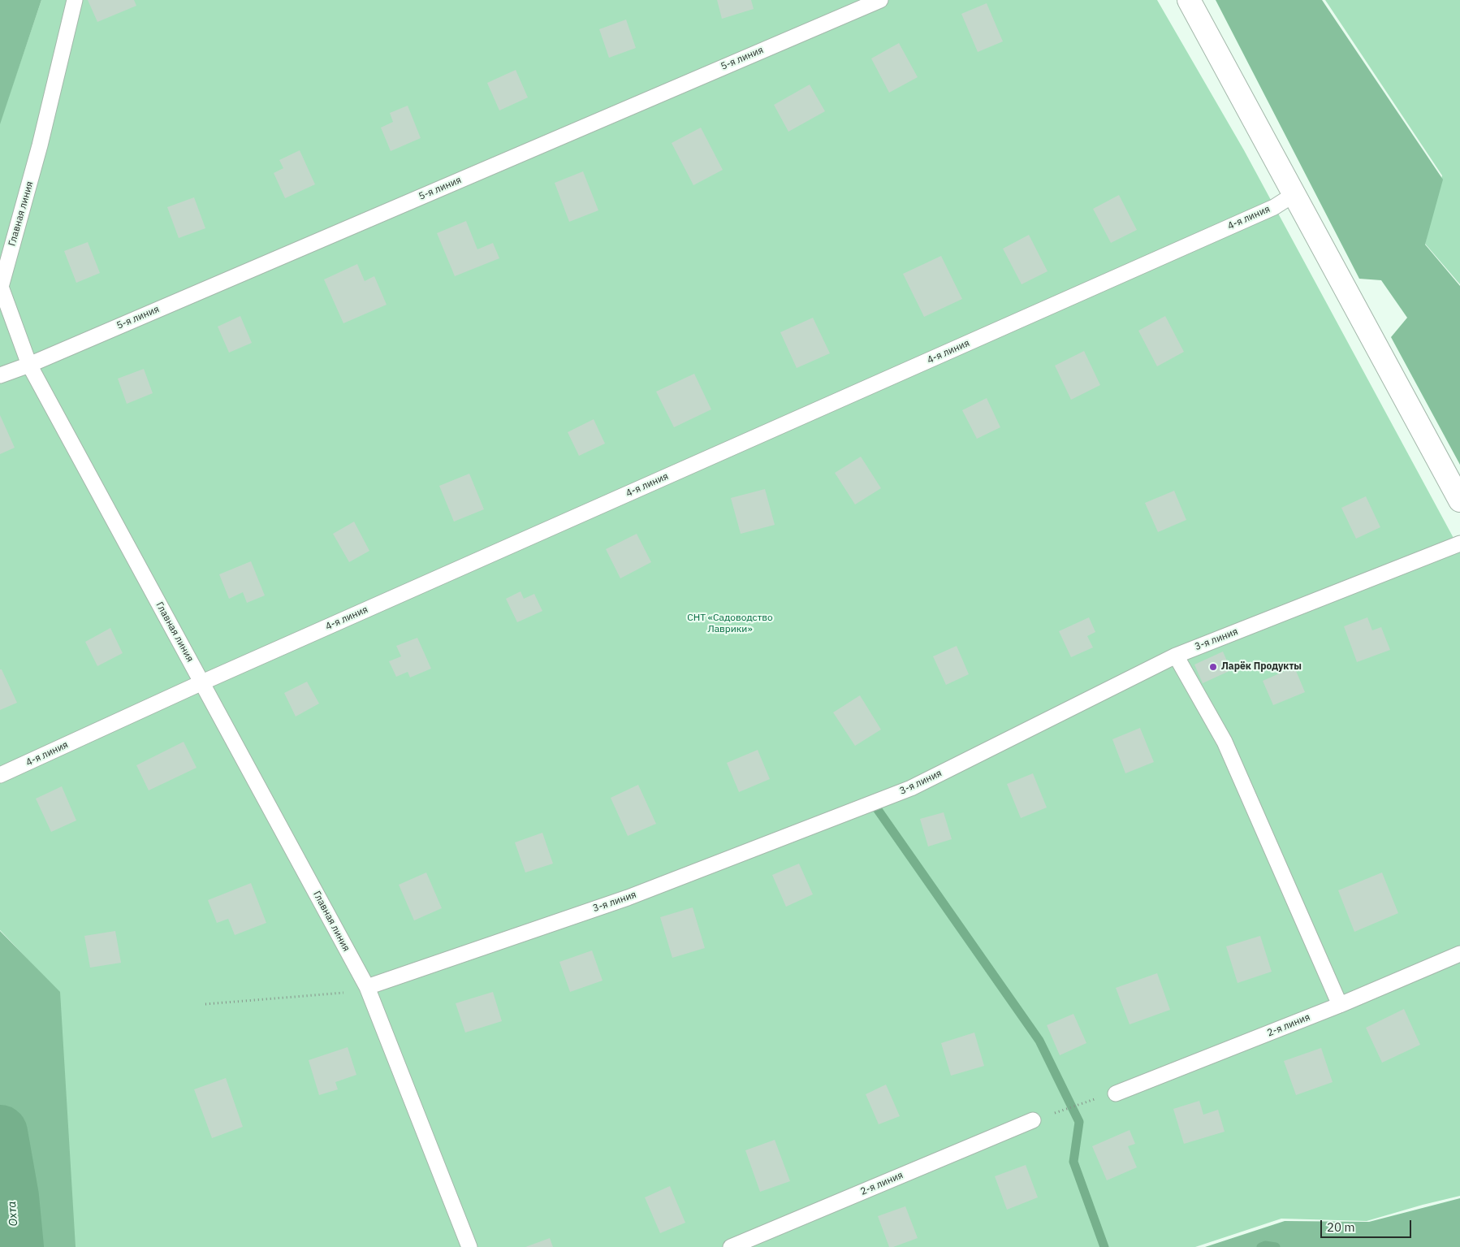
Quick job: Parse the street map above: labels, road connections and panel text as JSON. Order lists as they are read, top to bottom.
{
  "streets": {
    "lane": [
      "5-я линия",
      "Главная линия",
      "4-я линия",
      "3-я линия",
      "2-я линия"
    ]
  },
  "crossings": [
    ["5-я линия", "Главная линия"],
    ["Главная линия", "4-я линия"],
    ["Главная линия", "3-я линия"]
  ],
  "water": ["Охта"],
  "parks": ["СНТ «Садоводство Лаврики»"],
  "places": ["Ларёк Продукты"],
  "scale_bar": "20 m"
}
